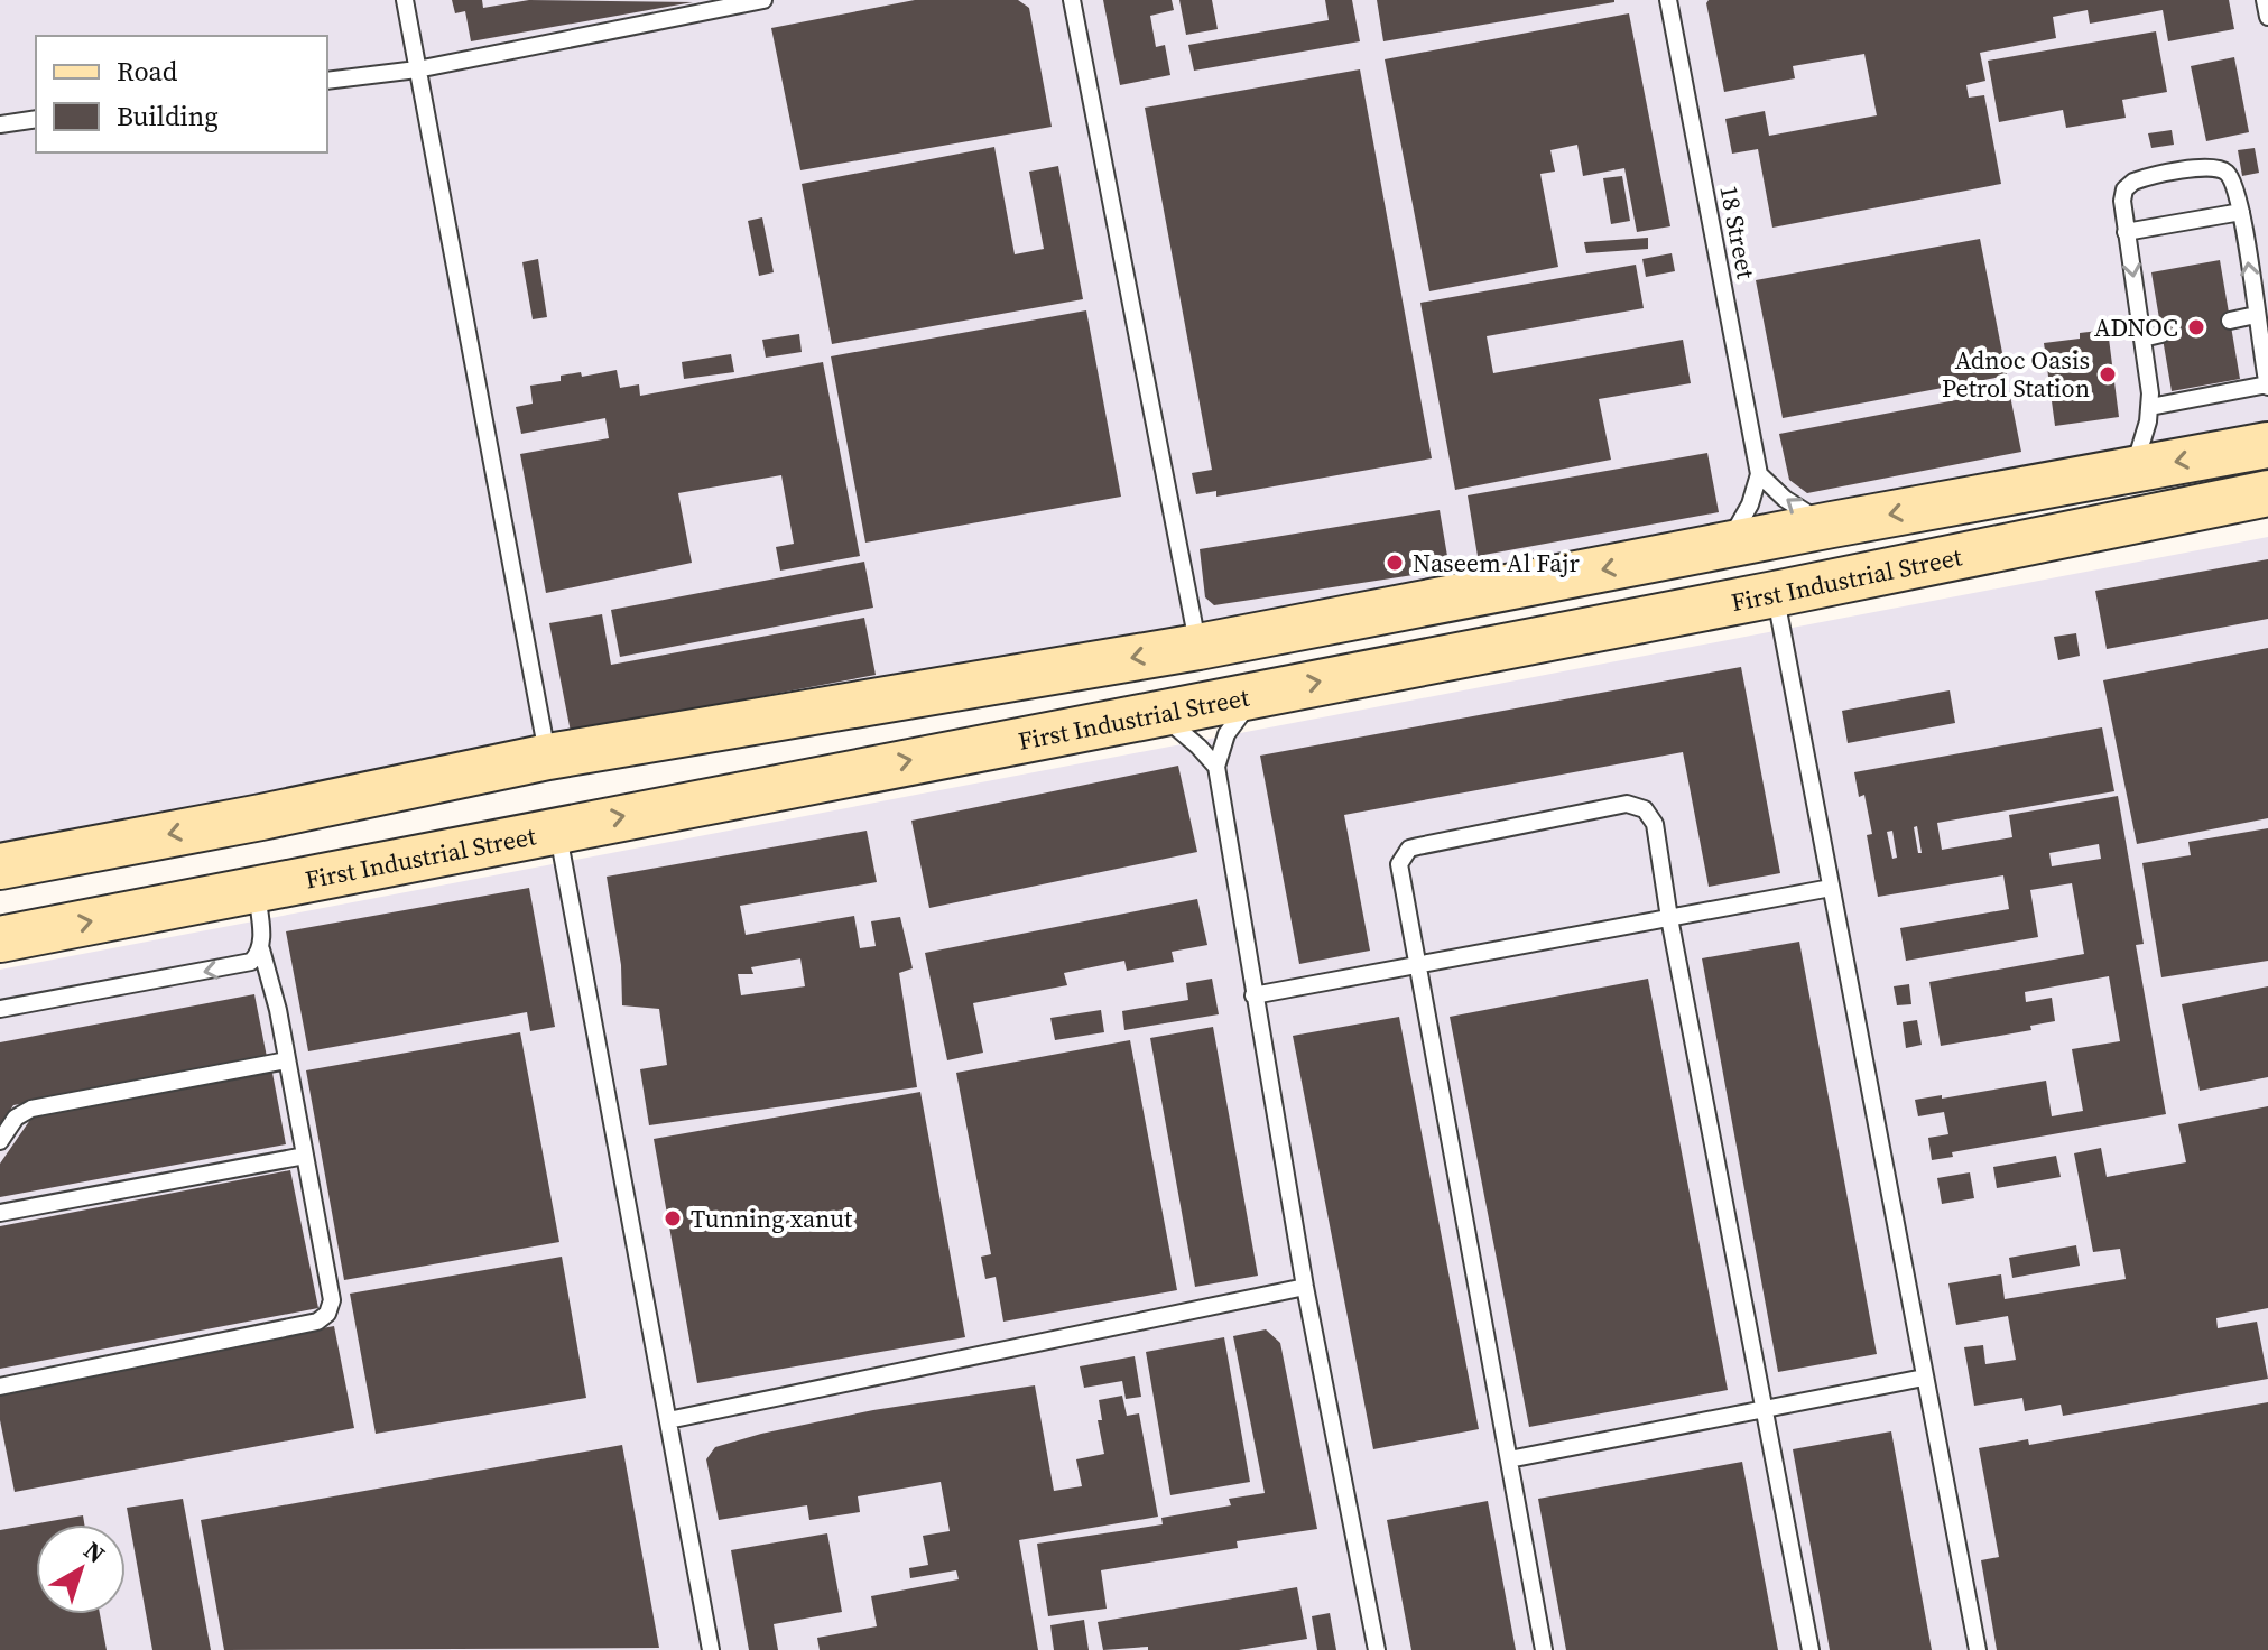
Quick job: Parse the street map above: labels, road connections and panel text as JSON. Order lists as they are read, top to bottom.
{
  "streets": {
    "main road": ["First Industrial Street"],
    "lane": ["18 Street"]
  },
  "places": [
    "ADNOC",
    "Adnoc Oasis Petrol Station",
    "Naseem Al Fajr",
    "Tunning xanut"
  ],
  "legend": ["Road", "Building"],
  "north": "top right"
}
